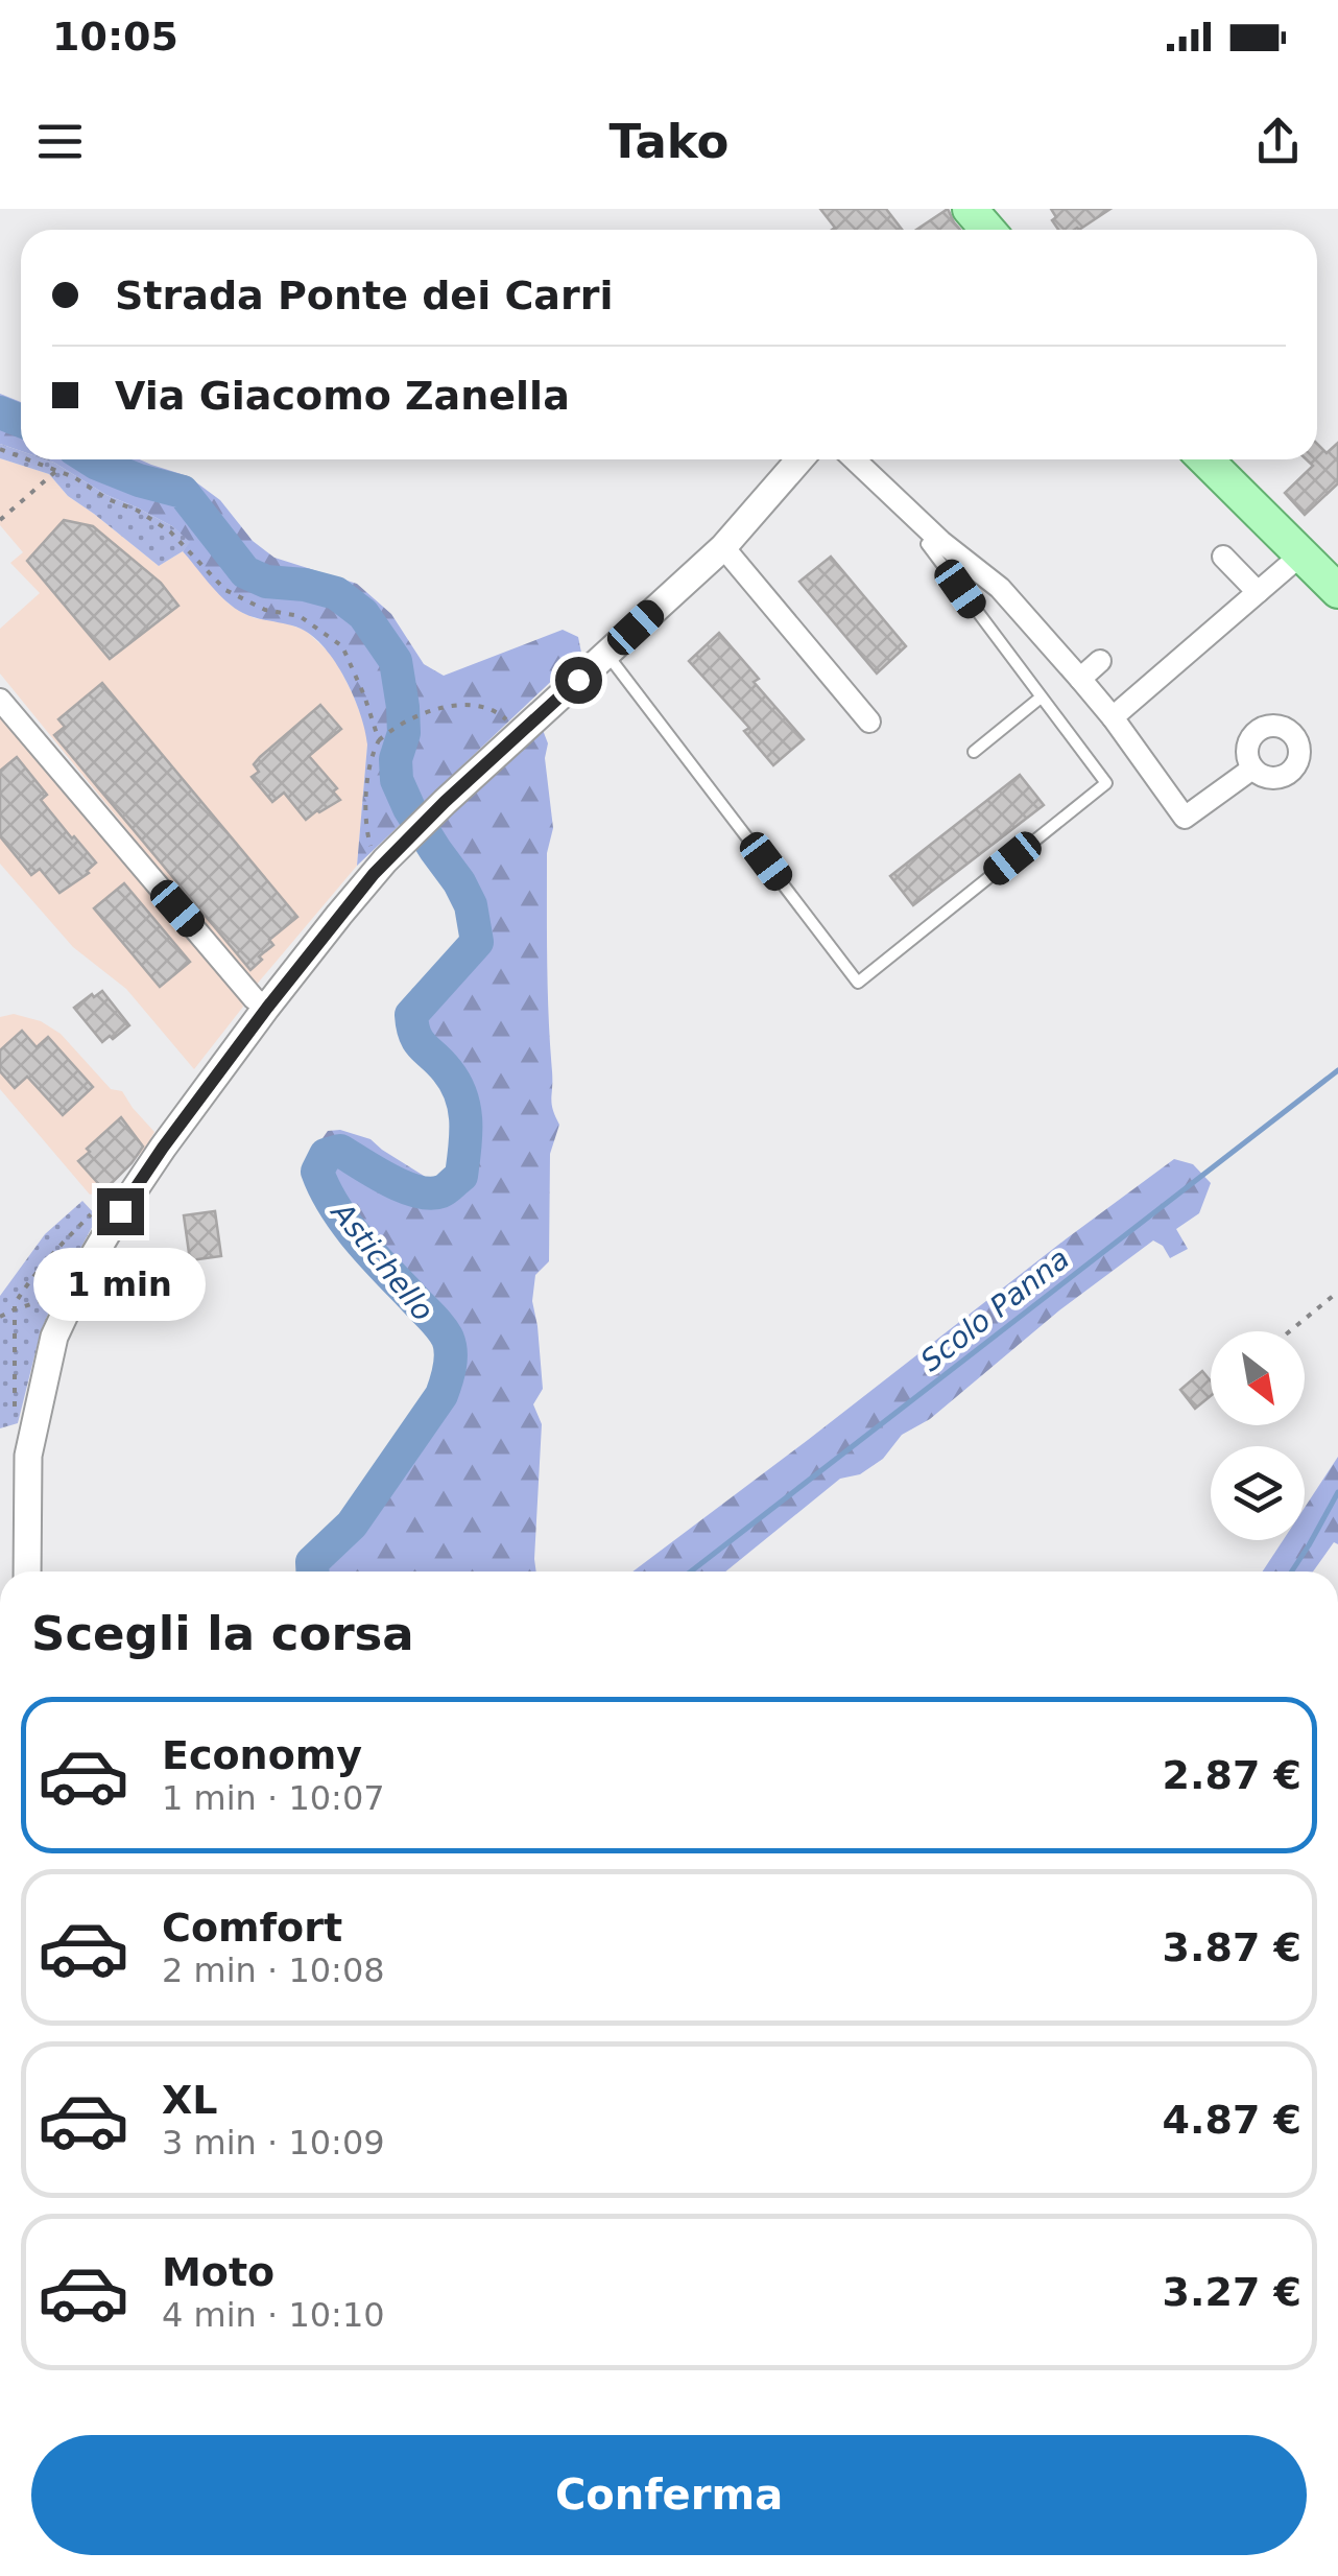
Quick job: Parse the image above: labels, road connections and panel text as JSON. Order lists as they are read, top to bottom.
{
  "water": ["Astichello", "Scolo Panna"],
  "north": "bottom right",
  "page": {
    "status": "10:05",
    "header": "Tako",
    "banner": ["Strada Ponte dei Carri", "Via Giacomo Zanella"],
    "bubble": "1 min",
    "heading": "Scegli la corsa",
    "list": [
      {
        "name": "Economy",
        "note": "1 min · 10:07",
        "value": "2.87 €"
      },
      {
        "name": "Comfort",
        "note": "2 min · 10:08",
        "value": "3.87 €"
      },
      {
        "name": "XL",
        "note": "3 min · 10:09",
        "value": "4.87 €"
      },
      {
        "name": "Moto",
        "note": "4 min · 10:10",
        "value": "3.27 €"
      }
    ],
    "buttons": "Conferma"
  }
}
